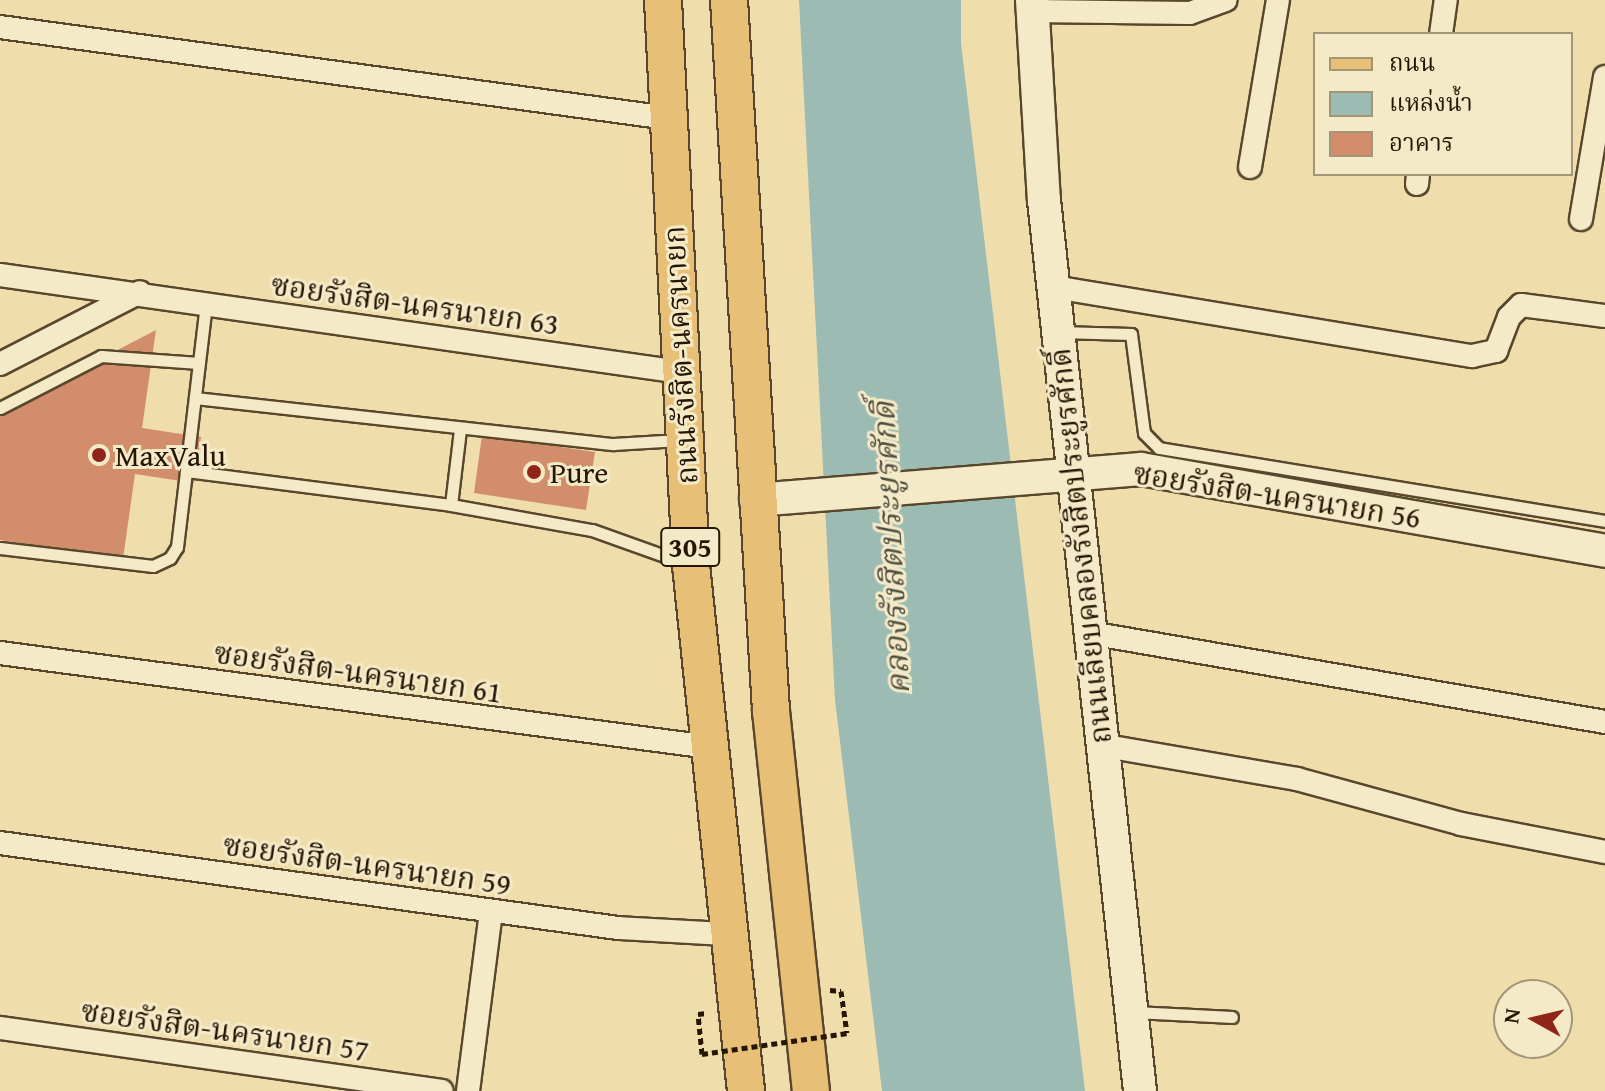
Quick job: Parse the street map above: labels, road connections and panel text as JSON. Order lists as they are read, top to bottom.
{
  "streets": {
    "main road": ["ถนนรังสิต-นครนายก", "305"],
    "street": [
      "ซอยรังสิต-นครนายก 63",
      "ซอยรังสิต-นครนายก 56",
      "ถนนเลียบคลองรังสิตประยูรศักดิ์",
      "ซอยรังสิต-นครนายก 61",
      "ซอยรังสิต-นครนายก 59",
      "ซอยรังสิต-นครนายก 57"
    ]
  },
  "crossings": [
    ["ซอยรังสิต-นครนายก 63", "ถนนรังสิต-นครนายก"],
    ["ถนนรังสิต-นครนายก", "ซอยรังสิต-นครนายก 61"],
    ["ถนนรังสิต-นครนายก", "ซอยรังสิต-นครนายก 59"],
    ["ซอยรังสิต-นครนายก 56", "ถนนเลียบคลองรังสิตประยูรศักดิ์"],
    ["ซอยรังสิต-นครนายก 56", "305"]
  ],
  "water": ["คลองรังสิตประยูรศักดิ์"],
  "places": ["MaxValu", "Pure"],
  "legend": ["ถนน", "แหล่งน้ำ", "อาคาร"],
  "north": "left"
}
